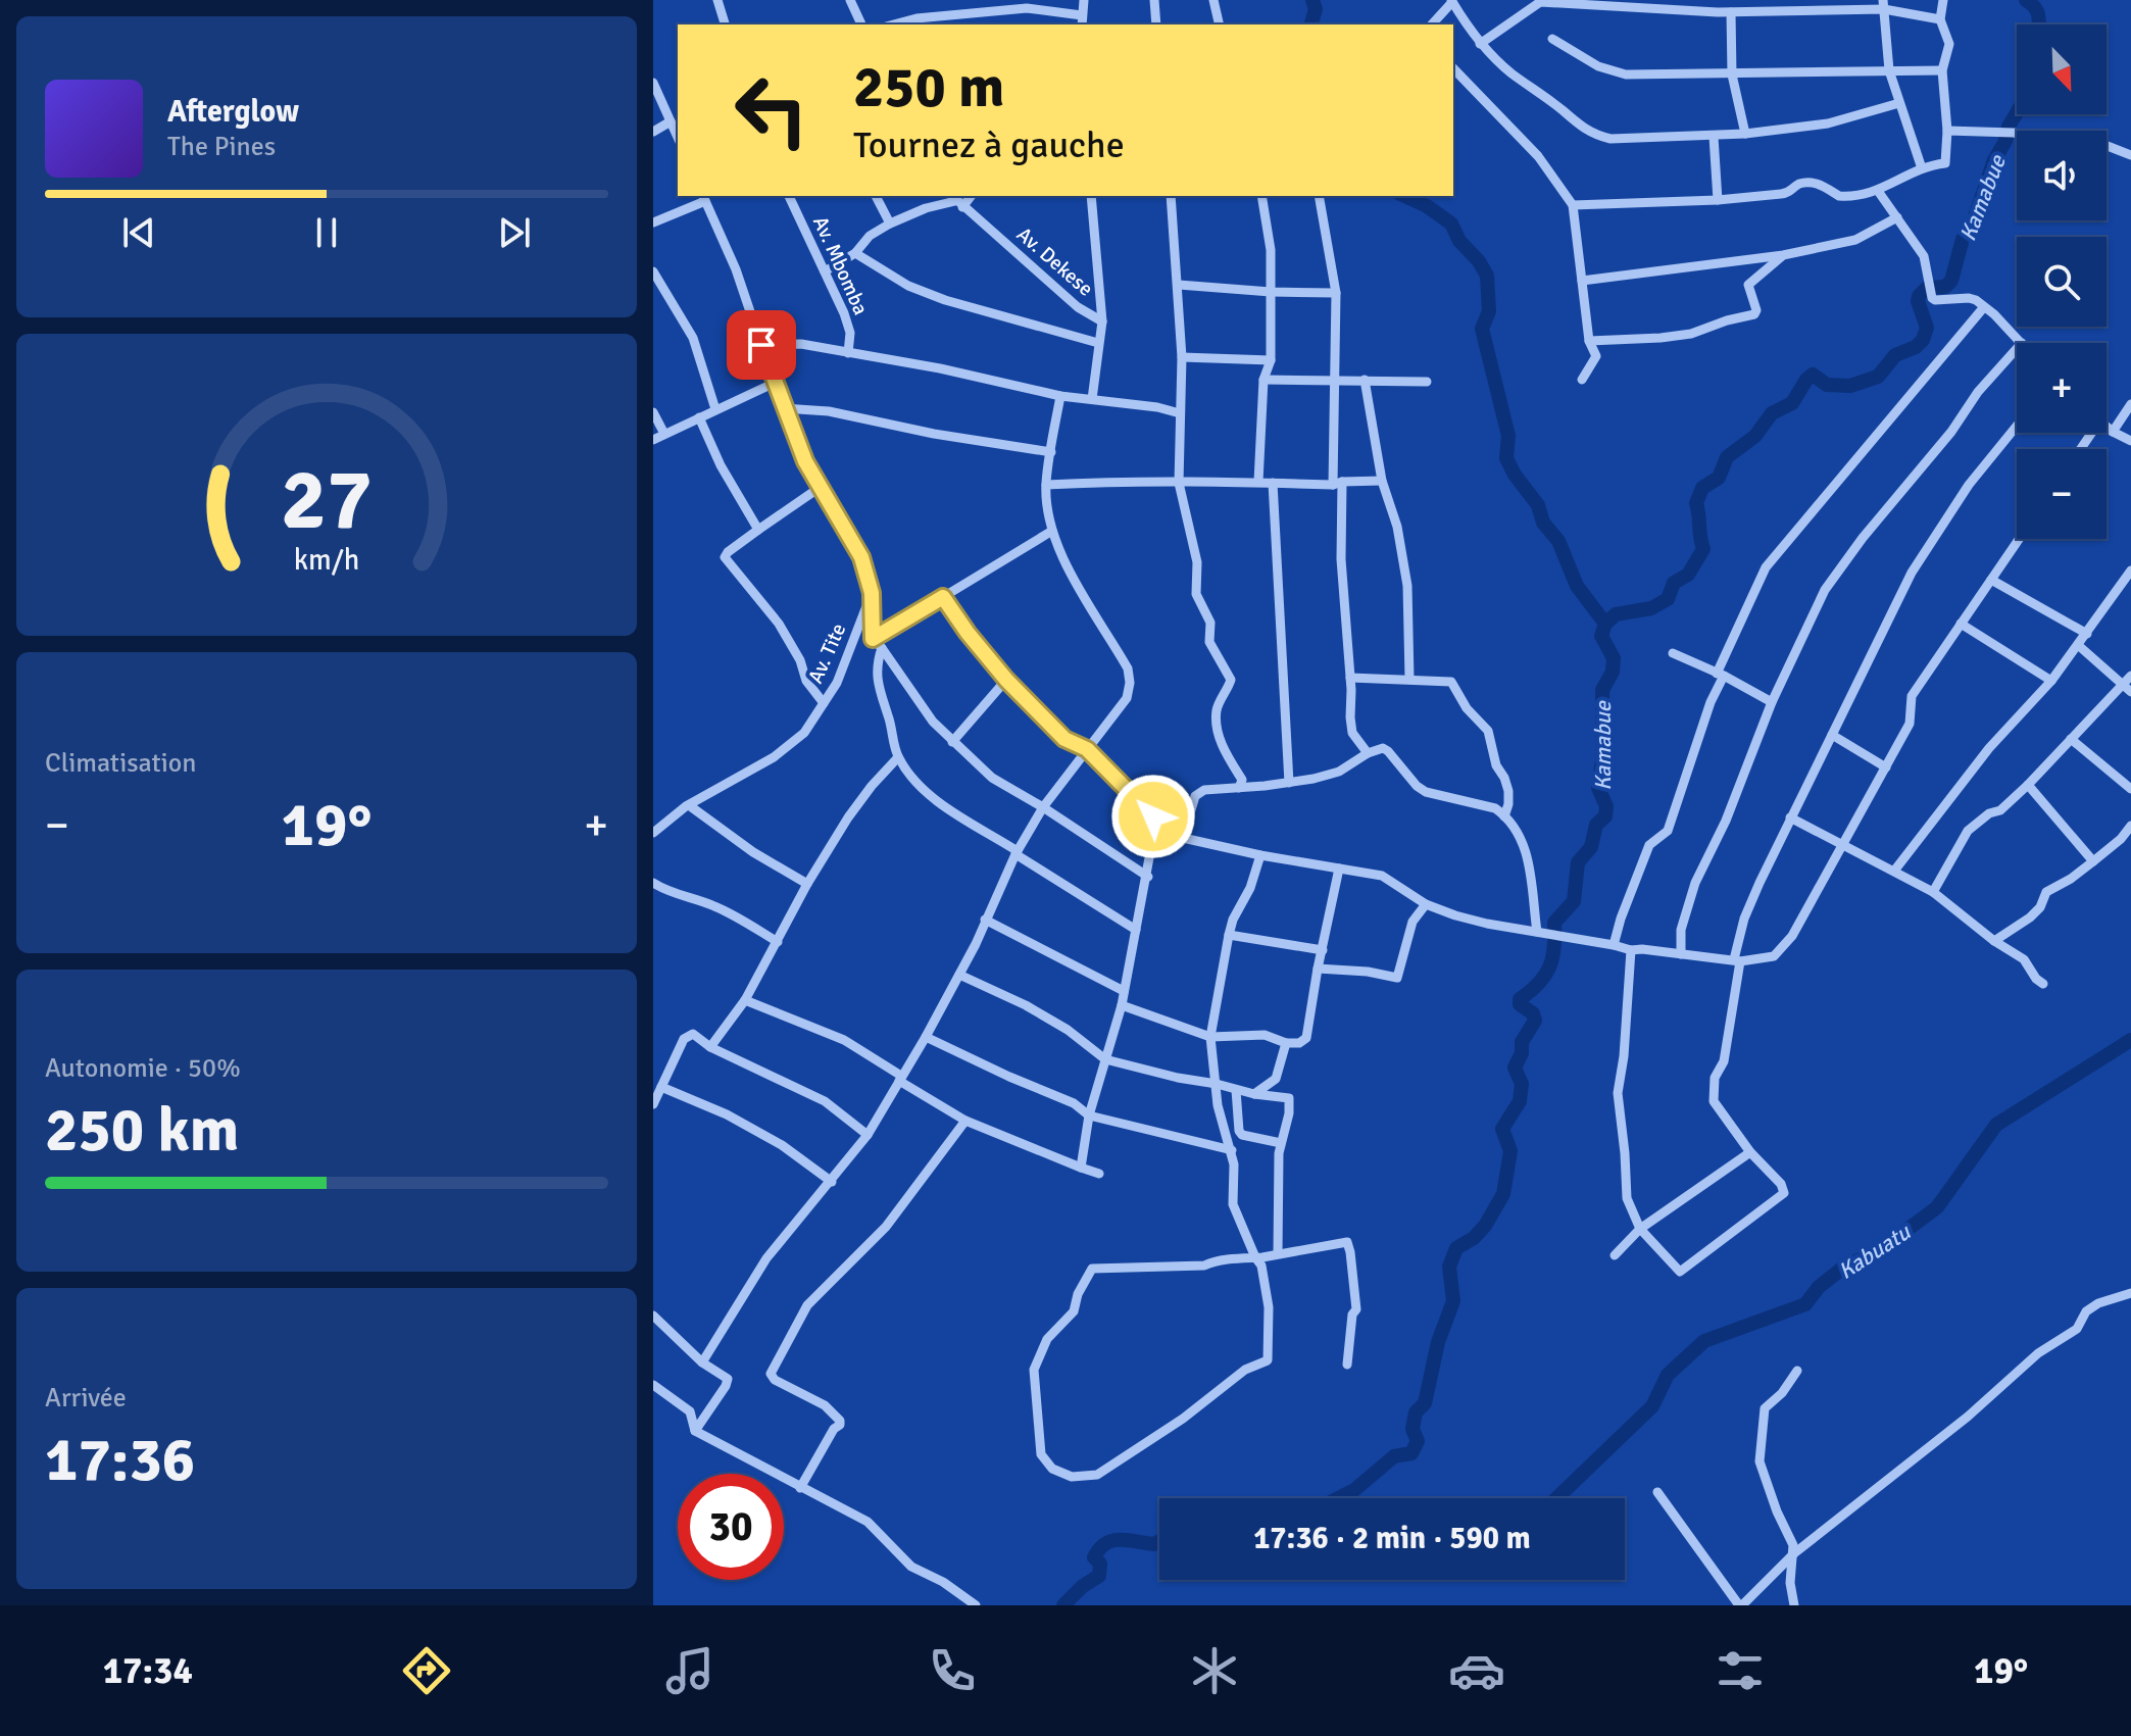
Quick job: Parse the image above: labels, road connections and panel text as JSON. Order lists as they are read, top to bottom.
{
  "streets": {
    "street": ["Av. Dekese", "Av. Mbomba", "Av. Tite"]
  },
  "water": ["Kamabue", "Kabuatu"],
  "north": "bottom right",
  "page": {
    "map_buttons": ["+", "−"],
    "turn": ["250 m", "Tournez à gauche"],
    "song": ["Afterglow", "The Pines"],
    "tile": [
      "Climatisation",
      ["Autonomie · 50%", "250 km"],
      ["Arrivée", "17:36"]
    ],
    "heat": ["−", "19°", "+"],
    "limit": "30",
    "trip": "17:36 · 2 min · 590 m",
    "tabs": ["17:34", "19°"],
    "gauge": ["27", "km/h"]
  }
}
